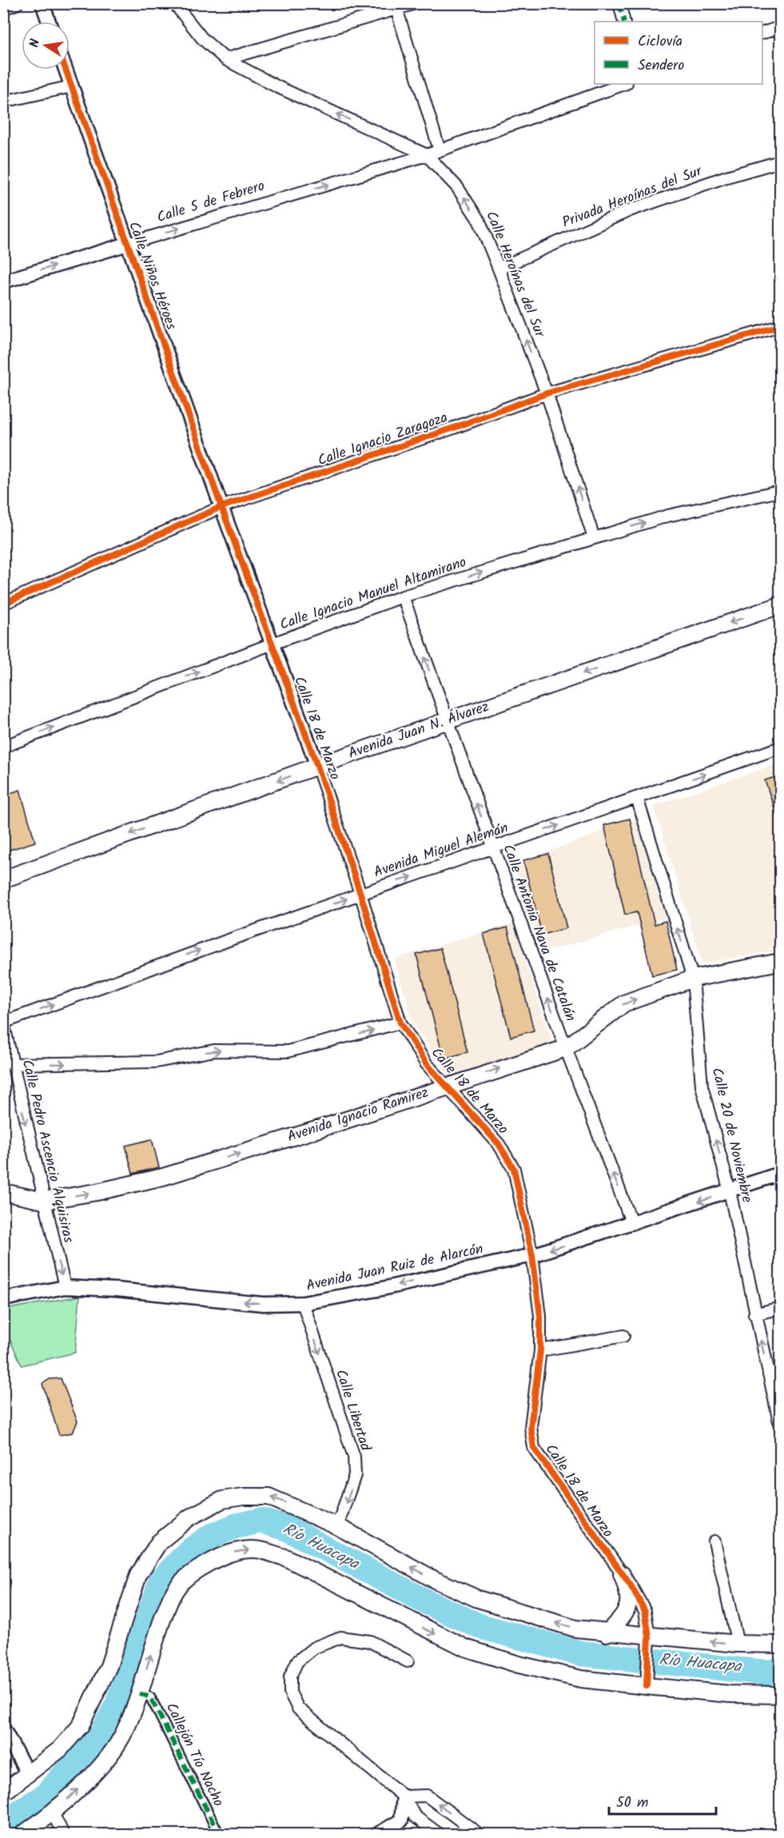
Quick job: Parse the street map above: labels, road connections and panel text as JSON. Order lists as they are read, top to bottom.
{
  "streets": {
    "main road": ["Avenida Juan N. Álvarez", "Avenida Ignacio Ramirez"],
    "street": [
      "Privada Heroínas del Sur",
      "Calle 5 de Febrero",
      "Calle Heroínas del Sur",
      "Calle Niños Héroes",
      "Calle Ignacio Zaragoza",
      "Calle Ignacio Manuel Altamirano",
      "Calle 18 de Marzo",
      "Avenida Miguel Alemán",
      "Calle Antonia Nava de Catalán",
      "Calle 20 de Noviembre",
      "Calle Pedro Ascencio Alquisiras",
      "Avenida Juan Ruiz de Alarcón",
      "Calle Libertad",
      "Callejón Tío Nacho"
    ]
  },
  "crossings": [
    ["Privada Heroínas del Sur", "Calle Heroínas del Sur"],
    ["Calle 5 de Febrero", "Calle Heroínas del Sur"],
    ["Calle 5 de Febrero", "Calle Niños Héroes"],
    ["Calle Heroínas del Sur", "Calle Ignacio Zaragoza"],
    ["Calle Heroínas del Sur", "Calle Ignacio Manuel Altamirano"],
    ["Calle Niños Héroes", "Calle Ignacio Zaragoza"],
    ["Calle Niños Héroes", "Calle 18 de Marzo"],
    ["Calle Ignacio Zaragoza", "Calle 18 de Marzo"],
    ["Calle Ignacio Manuel Altamirano", "Calle 18 de Marzo"],
    ["Calle Ignacio Manuel Altamirano", "Calle Antonia Nava de Catalán"],
    ["Calle 18 de Marzo", "Avenida Juan N. Álvarez"],
    ["Calle 18 de Marzo", "Avenida Miguel Alemán"],
    ["Calle 18 de Marzo", "Avenida Ignacio Ramirez"],
    ["Calle 18 de Marzo", "Avenida Juan Ruiz de Alarcón"],
    ["Avenida Juan N. Álvarez", "Calle Antonia Nava de Catalán"],
    ["Avenida Miguel Alemán", "Calle Antonia Nava de Catalán"],
    ["Avenida Miguel Alemán", "Calle 20 de Noviembre"],
    ["Avenida Miguel Alemán", "Calle Pedro Ascencio Alquisiras"],
    ["Calle Antonia Nava de Catalán", "Avenida Ignacio Ramirez"],
    ["Calle Antonia Nava de Catalán", "Avenida Juan Ruiz de Alarcón"],
    ["Avenida Ignacio Ramirez", "Calle 20 de Noviembre"],
    ["Avenida Ignacio Ramirez", "Calle Pedro Ascencio Alquisiras"],
    ["Calle 20 de Noviembre", "Avenida Juan Ruiz de Alarcón"],
    ["Calle Pedro Ascencio Alquisiras", "Avenida Juan Ruiz de Alarcón"],
    ["Avenida Juan Ruiz de Alarcón", "Calle Libertad"]
  ],
  "one_way": [
    "Calle 5 de Febrero",
    "Calle Heroínas del Sur",
    "Calle Ignacio Manuel Altamirano",
    "Avenida Juan N. Álvarez",
    "Avenida Miguel Alemán",
    "Calle Antonia Nava de Catalán",
    "Avenida Ignacio Ramirez",
    "Calle 20 de Noviembre",
    "Calle Pedro Ascencio Alquisiras",
    "Avenida Juan Ruiz de Alarcón",
    "Calle Libertad"
  ],
  "water": ["Río Huacapa"],
  "legend": ["Ciclovía", "Sendero"],
  "scale_bar": "50 m",
  "north": "left"
}
